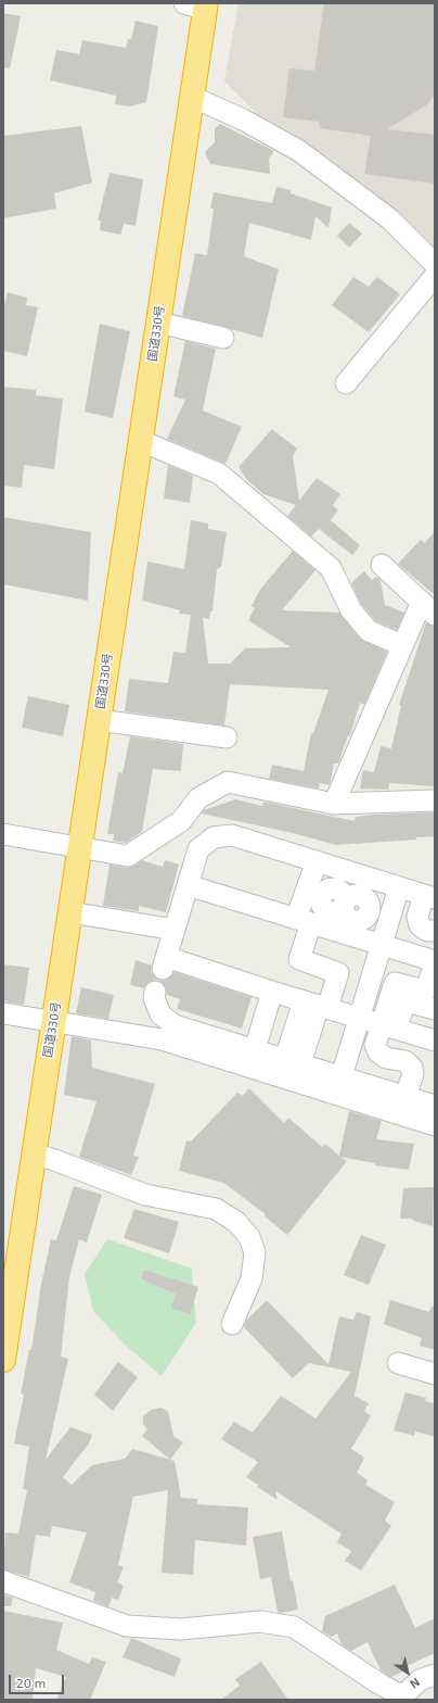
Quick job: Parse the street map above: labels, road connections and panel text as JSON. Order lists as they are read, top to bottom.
{
  "streets": {
    "highway": ["国道330号"]
  },
  "scale_bar": "20 m",
  "north": "bottom right"
}
